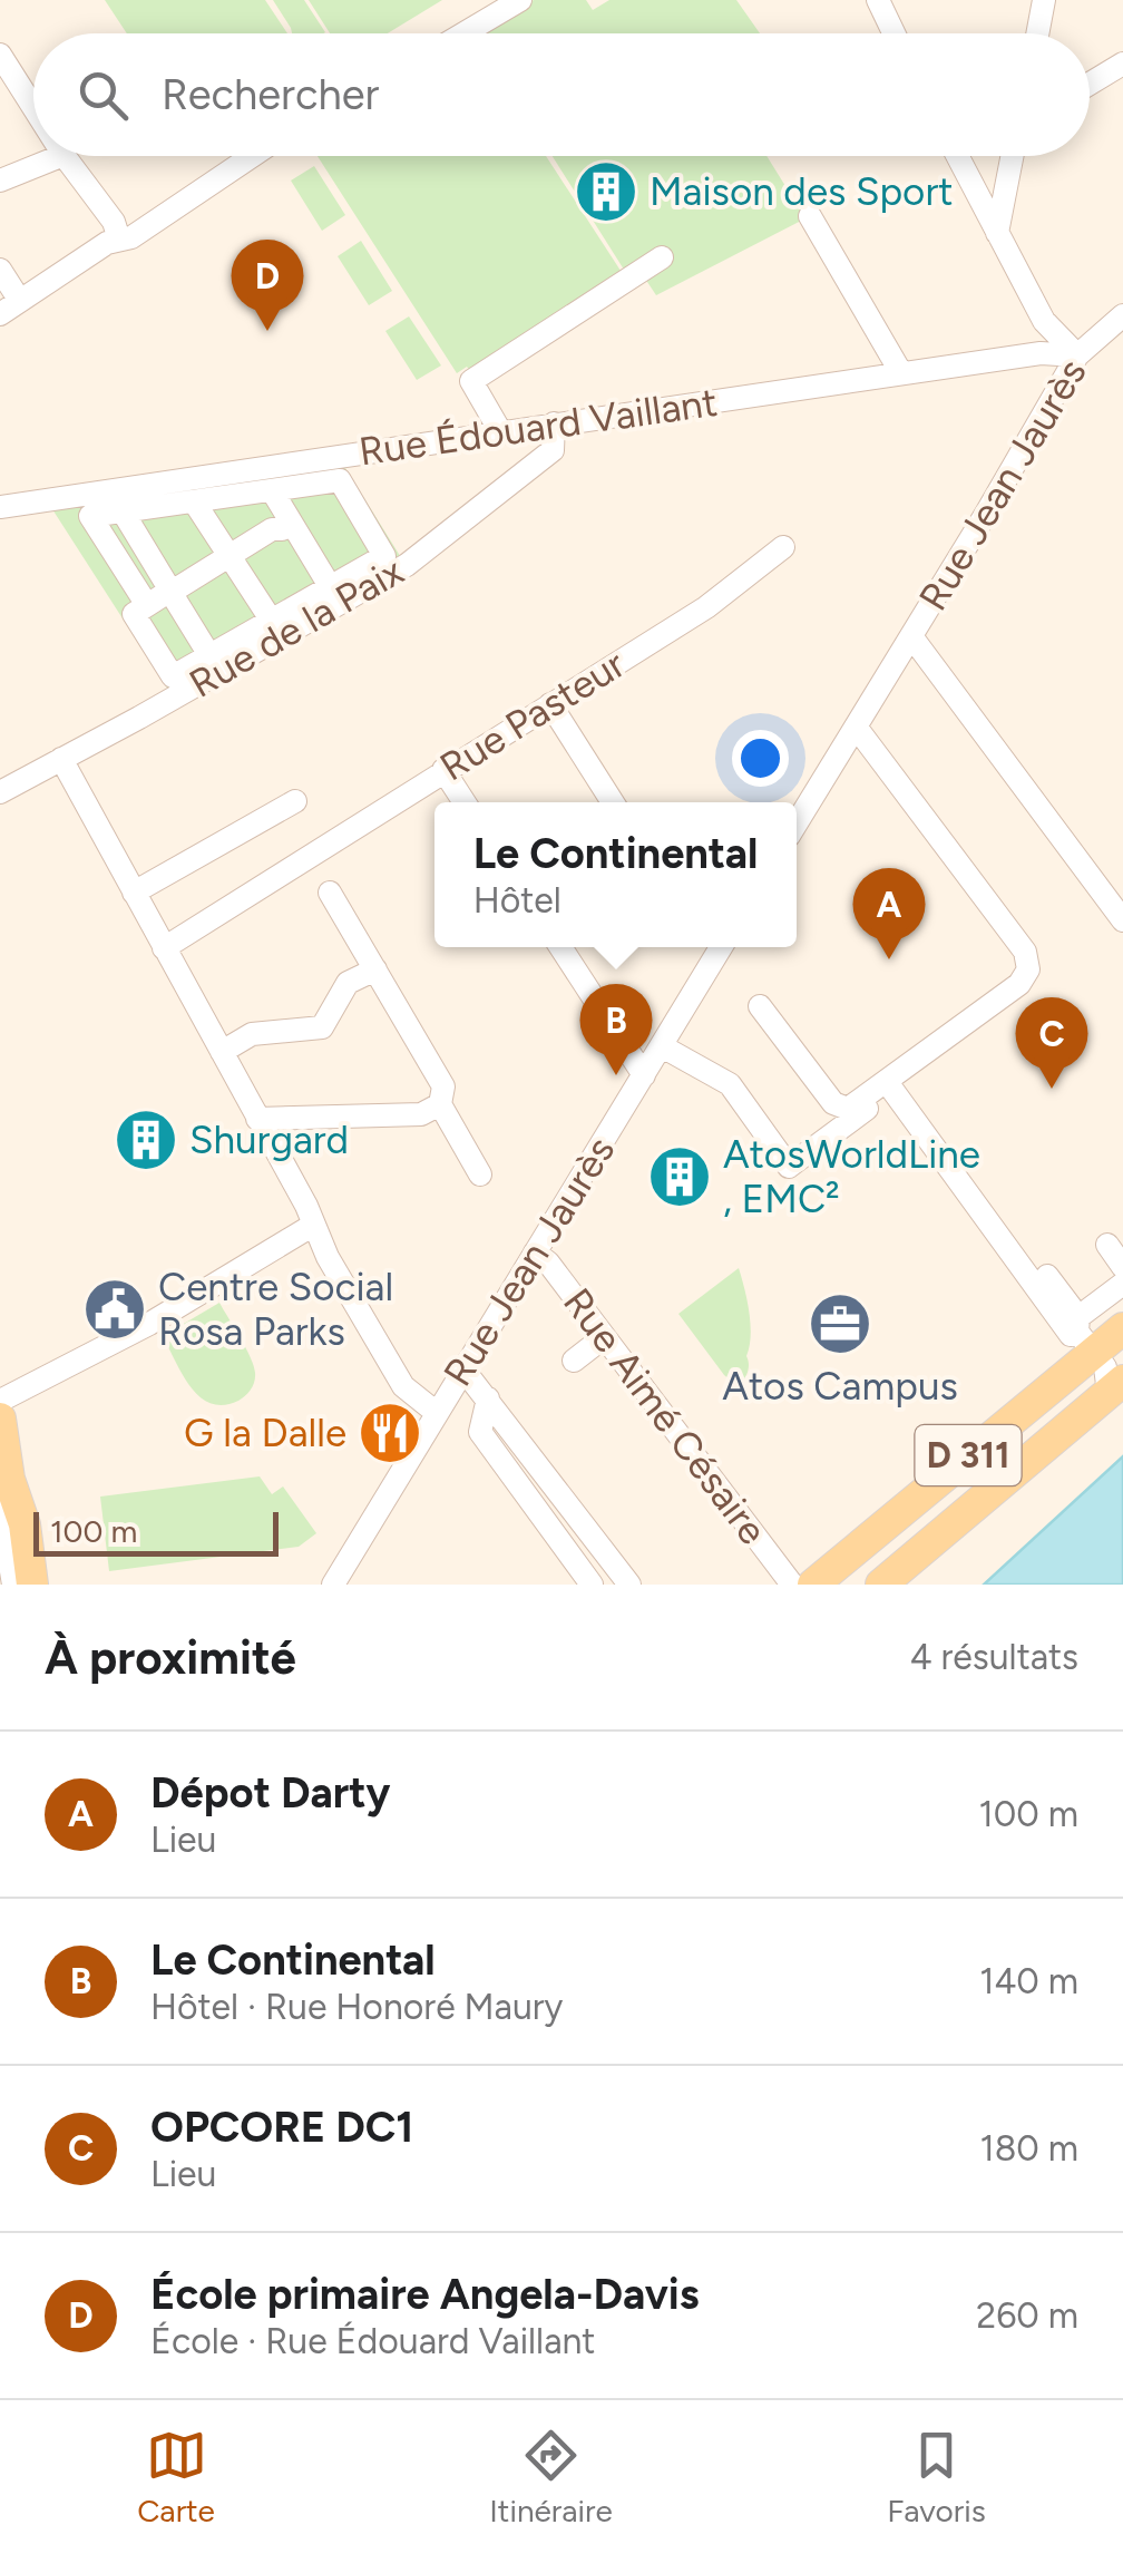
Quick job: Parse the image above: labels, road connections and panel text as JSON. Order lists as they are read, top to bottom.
{
  "streets": {
    "main road": ["D 311"],
    "street": [
      "Rue Édouard Vaillant",
      "Rue Jean Jaurès",
      "Rue de la Paix",
      "Rue Pasteur",
      "Rue Aimé Césaire"
    ]
  },
  "crossings": [
    ["Rue Édouard Vaillant", "Rue Jean Jaurès"],
    ["Rue Édouard Vaillant", "Rue de la Paix"],
    ["Rue Jean Jaurès", "Rue Aimé Césaire"]
  ],
  "places": {
    "building": ["Maison des Sport", "Shurgard", "AtosWorldLine , EMC²"],
    "public building": ["Centre Social Rosa Parks"],
    "office": ["Atos Campus"],
    "restaurant": ["G la Dalle"]
  },
  "scale_bar": "100 m",
  "page": {
    "search": "Rechercher",
    "pins": [
      "D",
      "A",
      "B",
      "C"
    ],
    "popup": ["Le Continental", "Hôtel"],
    "scale": "100 m",
    "heading": ["À proximité", "4 résultats"],
    "list": [
      {
        "mark": "A",
        "name": "Dépot Darty",
        "note": "Lieu",
        "value": "100 m"
      },
      {
        "mark": "B",
        "name": "Le Continental",
        "note": "Hôtel · Rue Honoré Maury",
        "value": "140 m"
      },
      {
        "mark": "C",
        "name": "OPCORE DC1",
        "note": "Lieu",
        "value": "180 m"
      },
      {
        "mark": "D",
        "name": "École primaire Angela-Davis",
        "note": "École · Rue Édouard Vaillant",
        "value": "260 m"
      }
    ],
    "nav": ["Carte", "Itinéraire", "Favoris"]
  }
}
